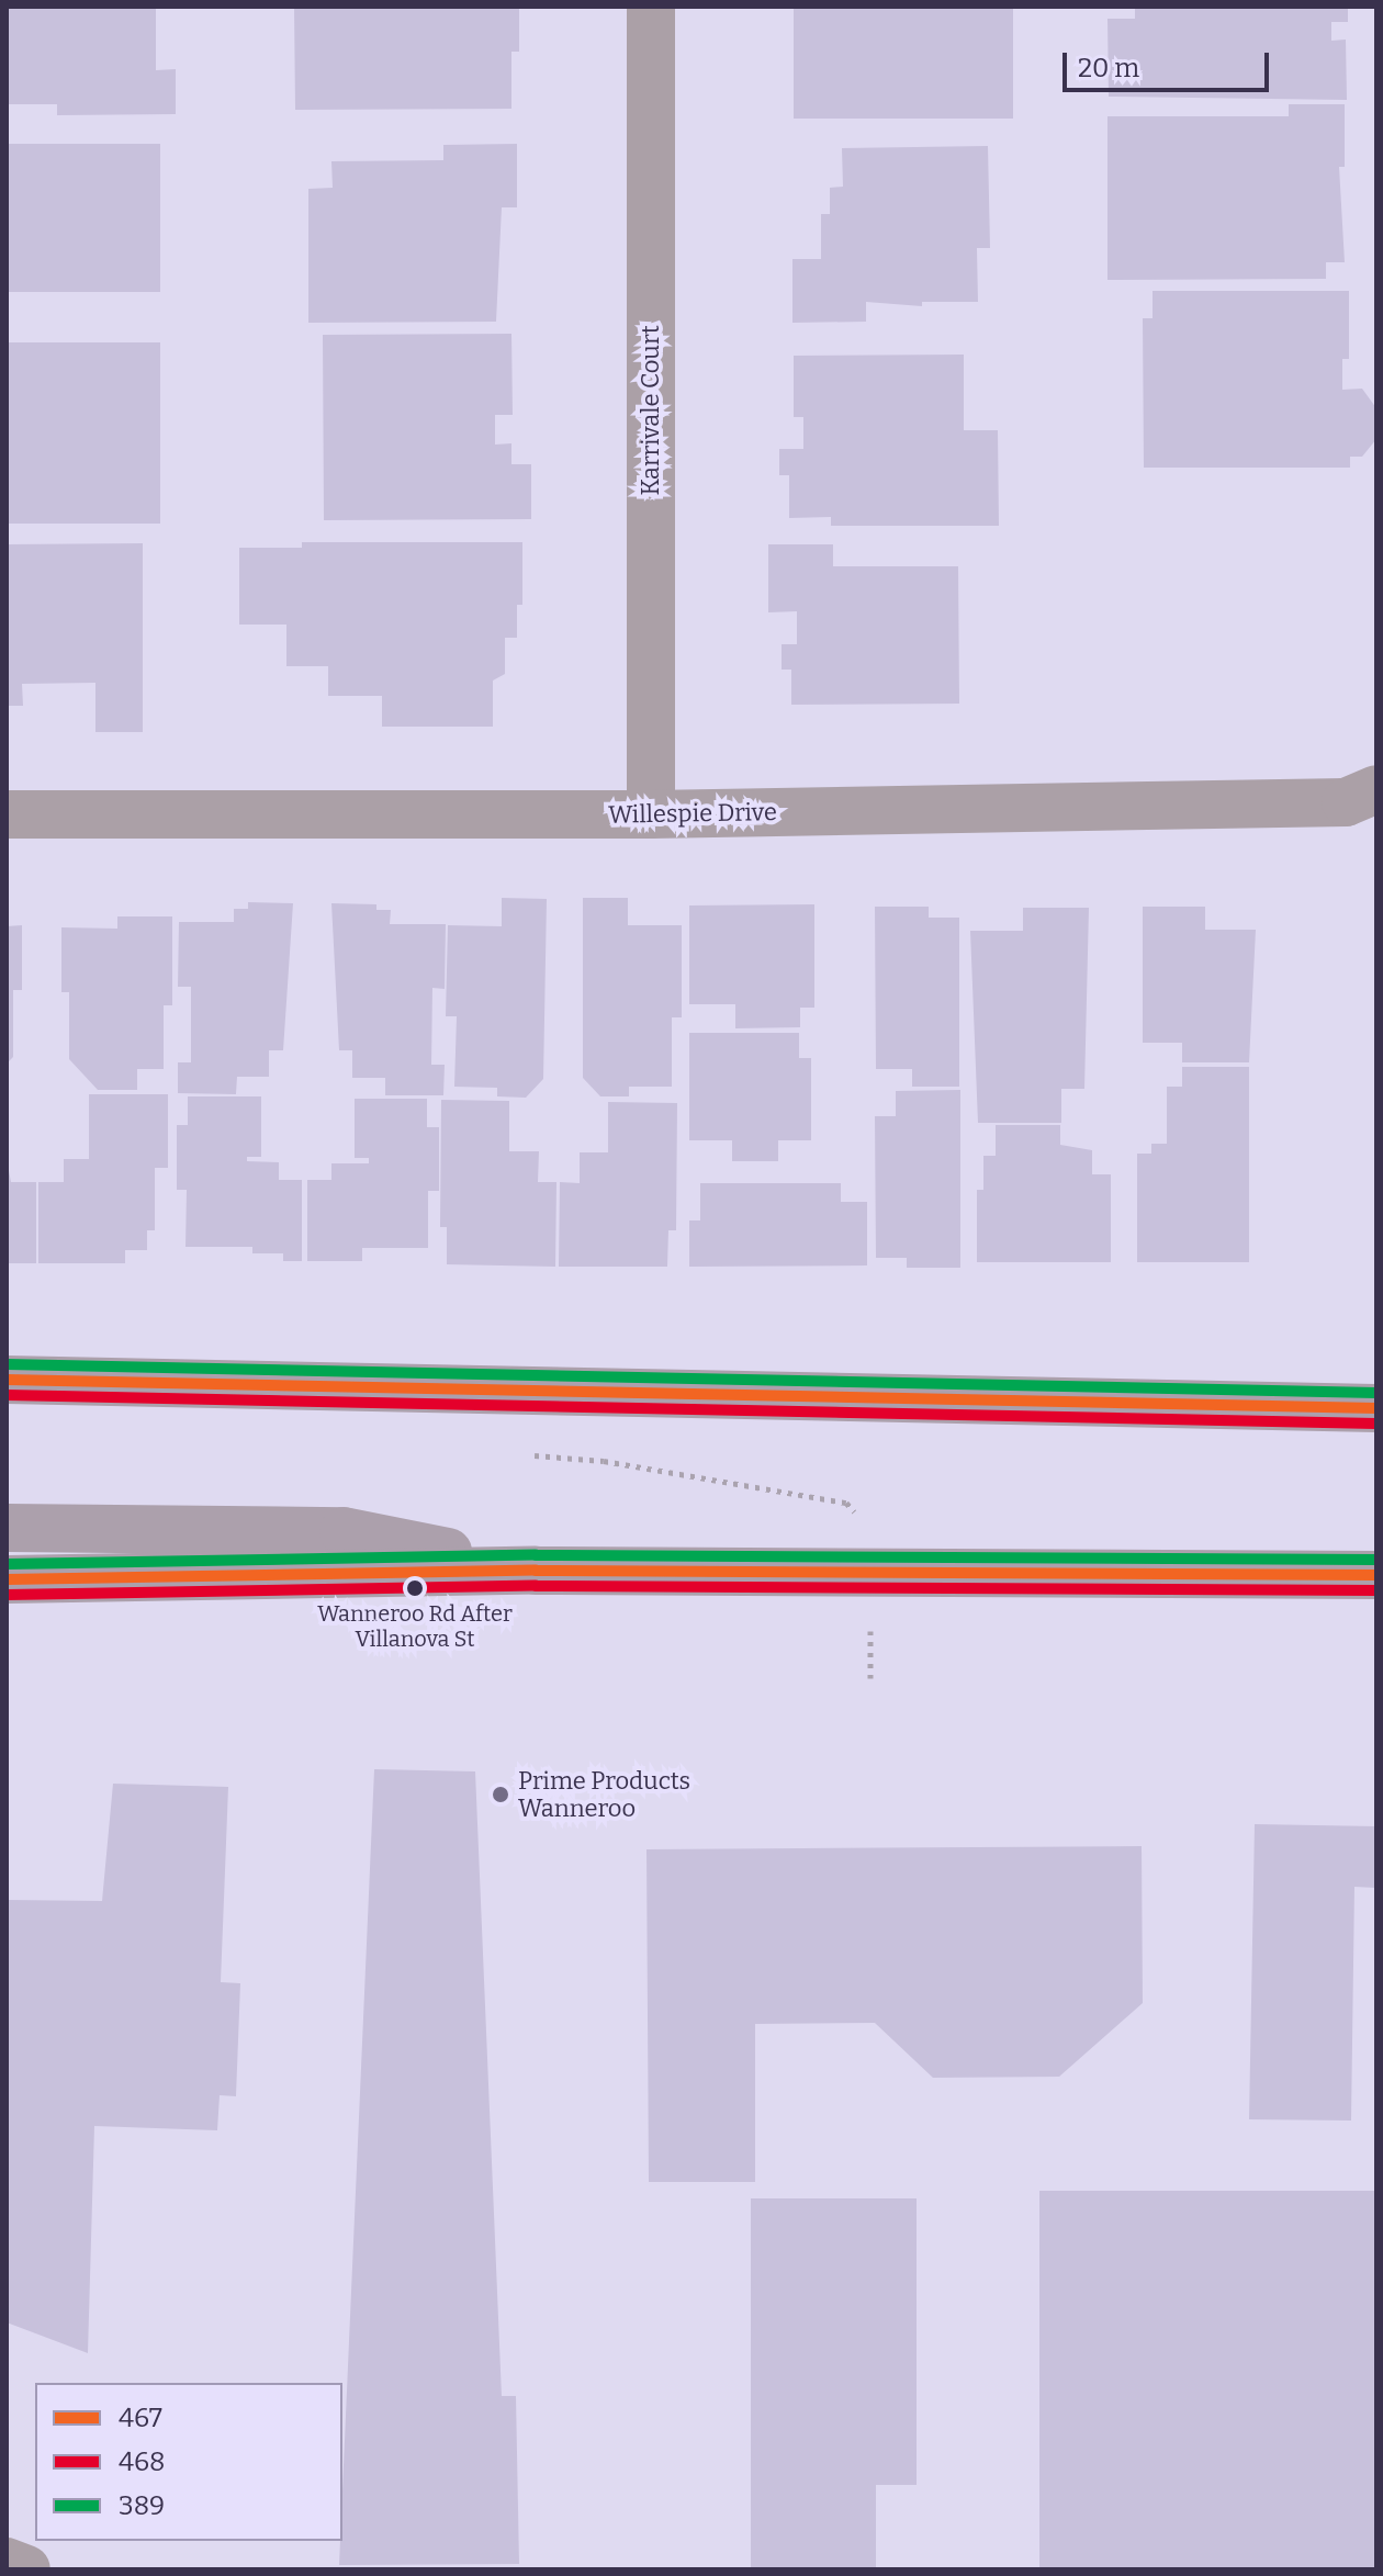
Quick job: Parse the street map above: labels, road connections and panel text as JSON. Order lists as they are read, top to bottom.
{
  "streets": {
    "street": ["Karrivale Court", "Willespie Drive"]
  },
  "crossings": [
    ["Karrivale Court", "Willespie Drive"]
  ],
  "places": ["Wanneroo Rd After Villanova St", "Prime Products Wanneroo"],
  "lines": ["transit line 389", "transit line 467", "transit line 468"],
  "legend": ["467", "468", "389"],
  "scale_bar": "20 m"
}
